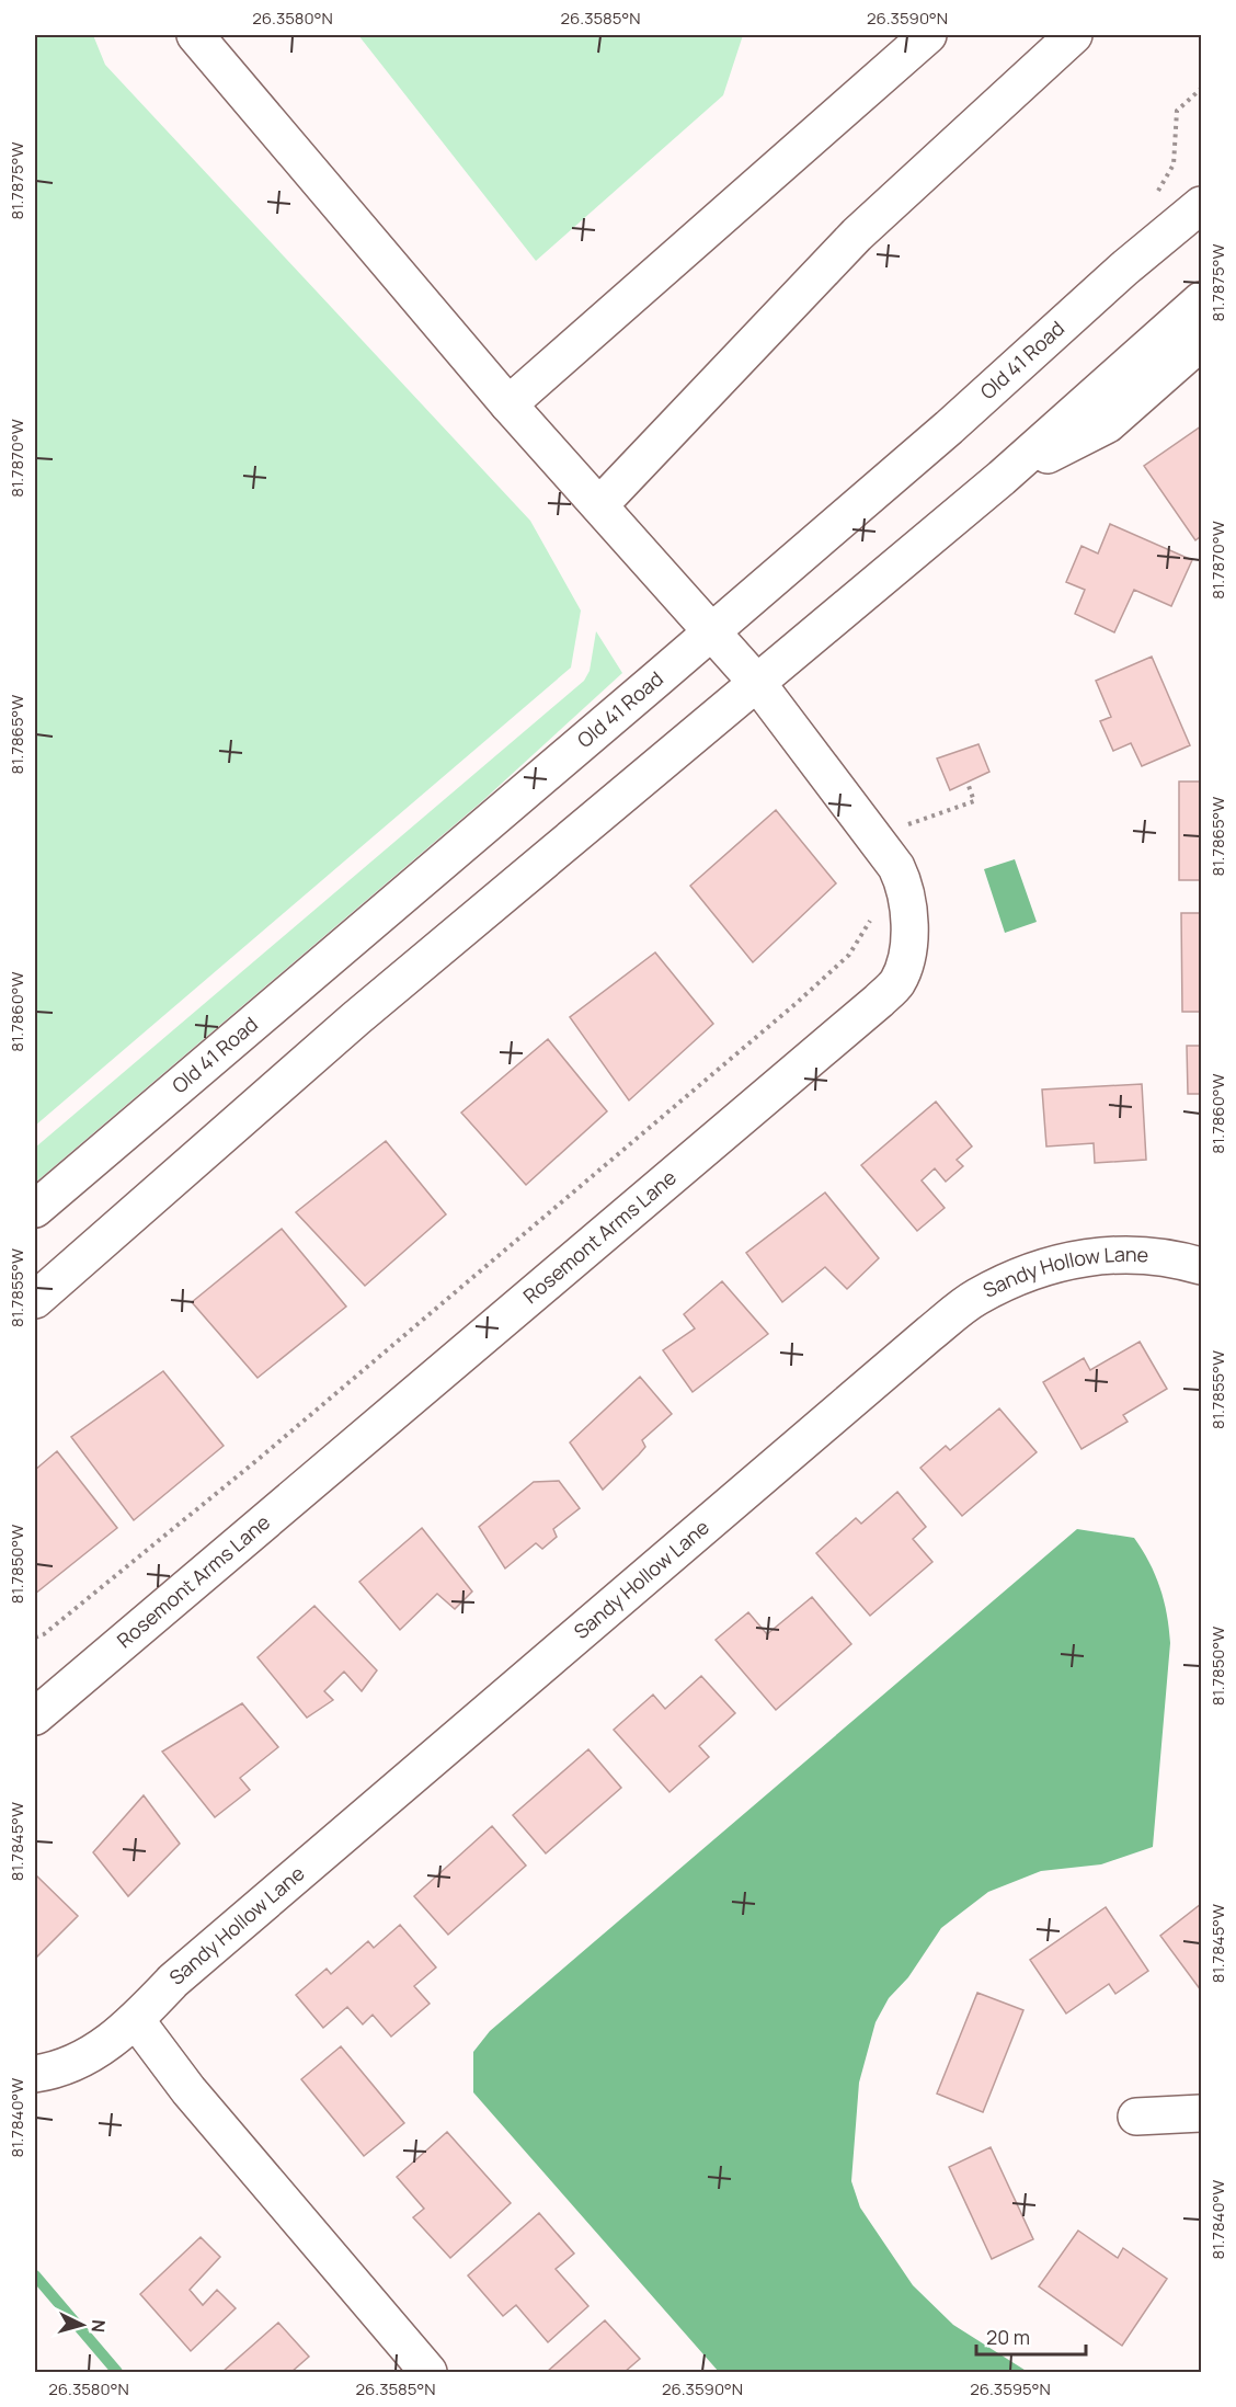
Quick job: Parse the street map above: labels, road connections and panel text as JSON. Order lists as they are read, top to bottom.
{
  "streets": {
    "street": ["Old 41 Road", "Rosemont Arms Lane", "Sandy Hollow Lane"]
  },
  "crossings": [
    ["Old 41 Road", "Rosemont Arms Lane"]
  ],
  "scale_bar": "20 m",
  "north": "right",
  "coordinates": [
    "26.3580°N",
    "26.3585°N",
    "26.3590°N",
    "81.7875°W",
    "81.7870°W",
    "81.7865°W",
    "81.7860°W",
    "81.7855°W",
    "81.7850°W",
    "81.7845°W",
    "81.7840°W",
    "26.3595°N"
  ]
}
